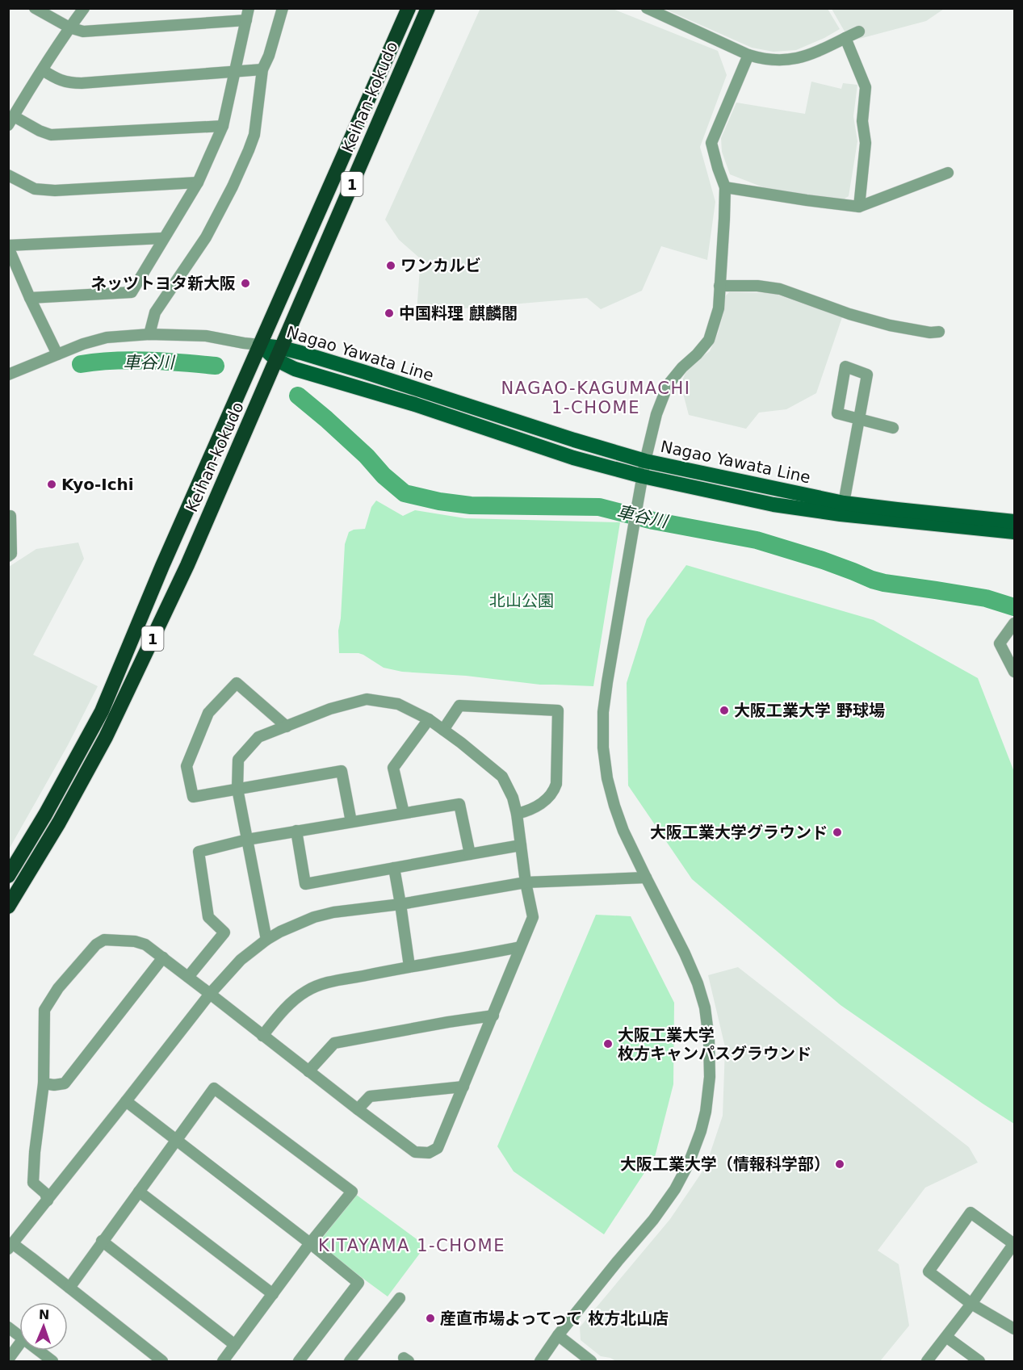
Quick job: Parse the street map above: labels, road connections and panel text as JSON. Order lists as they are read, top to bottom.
{
  "streets": {
    "highway": ["Keihan-kokudo", "1"],
    "main road": ["Nagao Yawata Line"]
  },
  "crossings": [
    ["Keihan-kokudo", "Nagao Yawata Line"]
  ],
  "districts": ["NAGAO-KAGUMACHI 1-CHOME", "KITAYAMA 1-CHOME"],
  "water": ["車谷川"],
  "parks": ["北山公園"],
  "places": [
    "ワンカルビ",
    "ネッツトヨタ新大阪",
    "中国料理 麒麟閣",
    "Kyo-Ichi",
    "大阪工業大学 野球場",
    "大阪工業大学グラウンド",
    "大阪工業大学 枚方キャンパスグラウンド",
    "大阪工業大学（情報科学部）",
    "産直市場よってって 枚方北山店"
  ],
  "north": "top"
}
